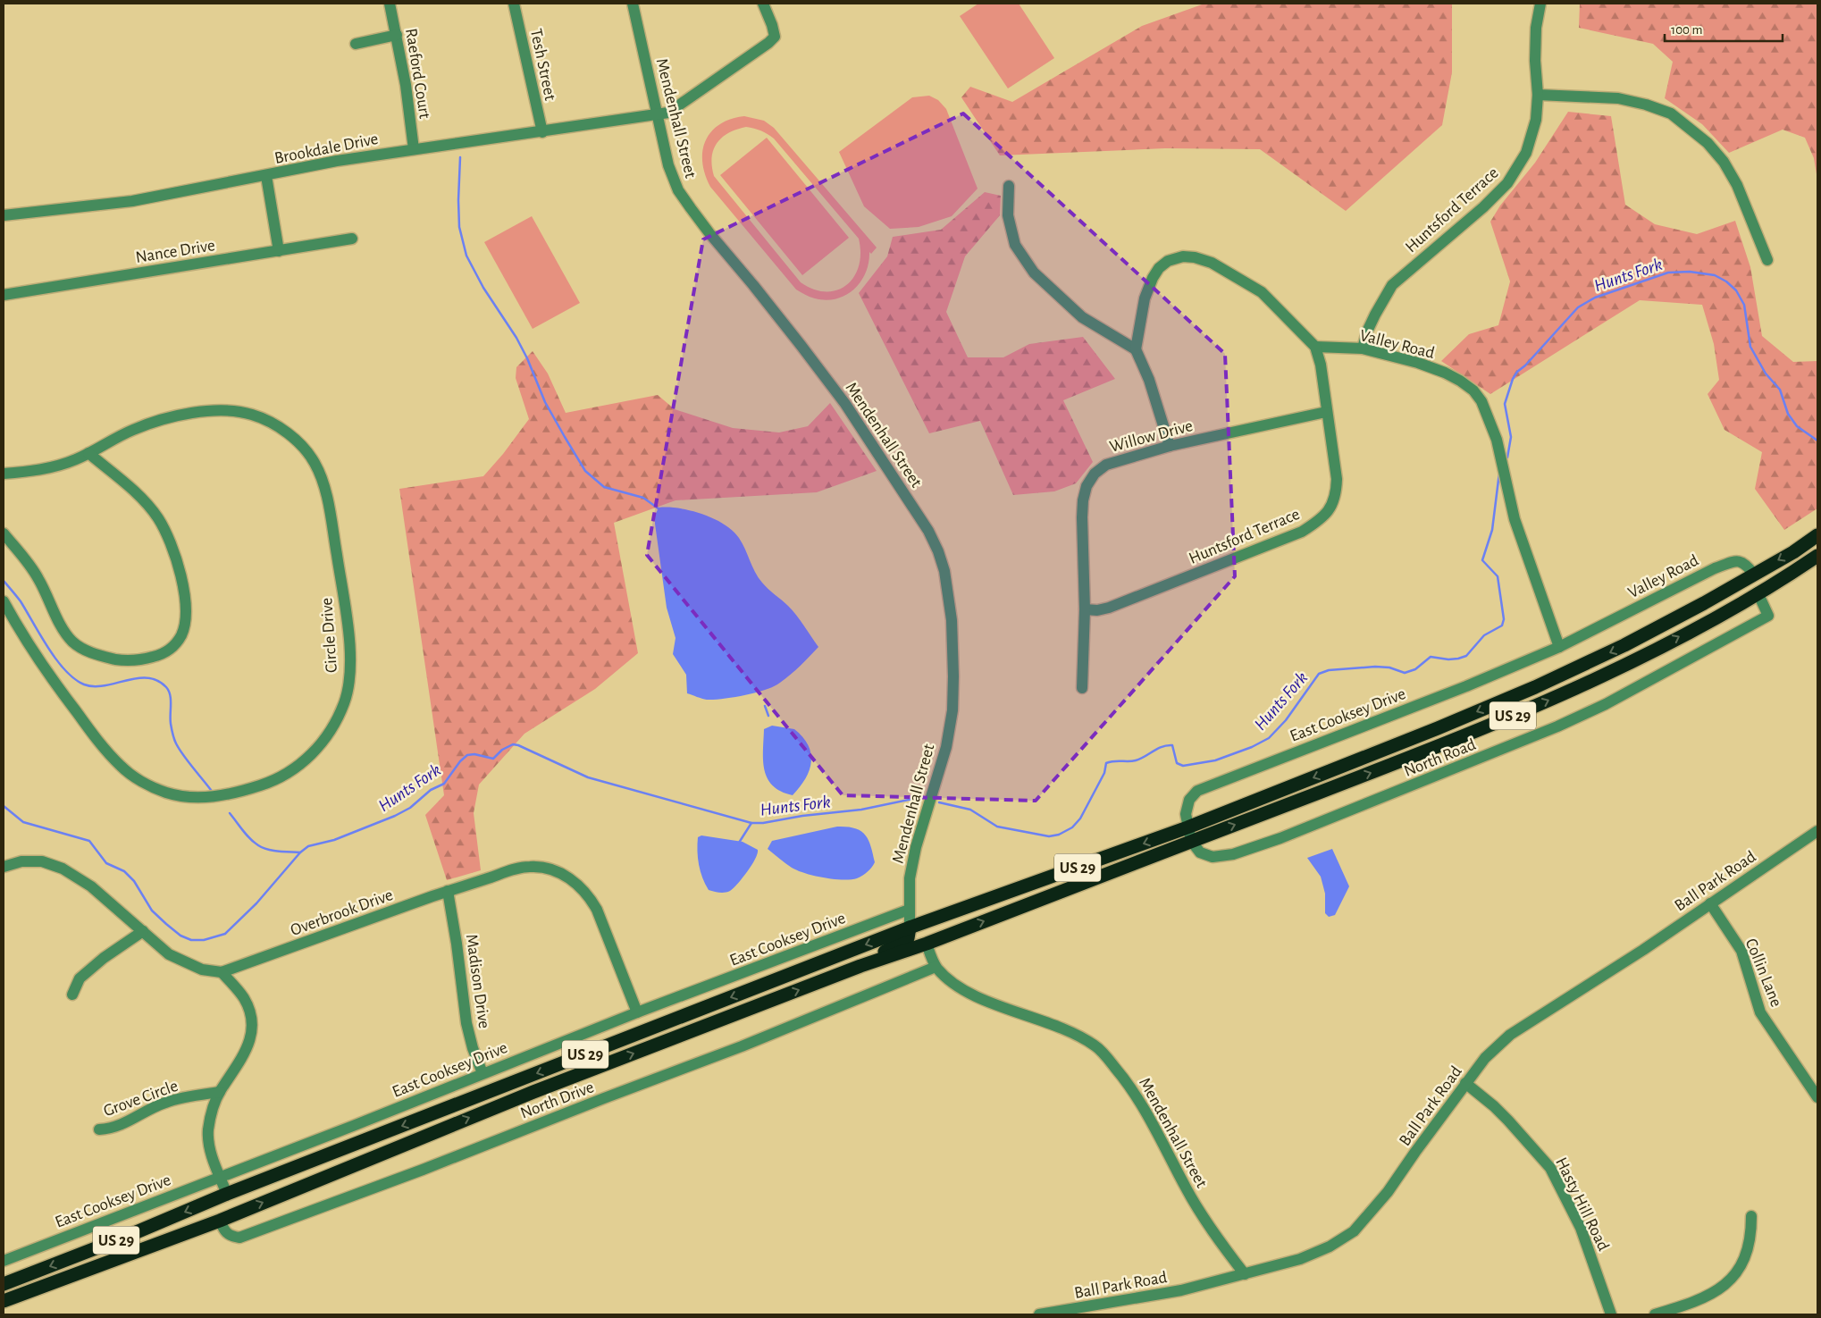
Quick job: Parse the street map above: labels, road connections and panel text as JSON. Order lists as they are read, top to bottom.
{
  "streets": {
    "highway": ["US 29"],
    "street": [
      "Tesh Street",
      "Raeford Court",
      "Mendenhall Street",
      "Brookdale Drive",
      "Huntsford Terrace",
      "Nance Drive",
      "Valley Road",
      "Willow Drive",
      "Circle Drive",
      "East Cooksey Drive",
      "North Road",
      "Ball Park Road",
      "Overbrook Drive",
      "Collin Lane",
      "Madison Drive",
      "Grove Circle",
      "North Drive",
      "Hasty Hill Road"
    ]
  },
  "crossings": [
    ["Tesh Street", "Brookdale Drive"],
    ["Raeford Court", "Brookdale Drive"],
    ["Mendenhall Street", "Brookdale Drive"],
    ["Mendenhall Street", "East Cooksey Drive"],
    ["Mendenhall Street", "US 29"],
    ["Mendenhall Street", "Ball Park Road"],
    ["Mendenhall Street", "North Drive"],
    ["Huntsford Terrace", "Valley Road"],
    ["Huntsford Terrace", "Willow Drive"],
    ["Valley Road", "East Cooksey Drive"],
    ["Valley Road", "US 29"],
    ["East Cooksey Drive", "US 29"],
    ["East Cooksey Drive", "North Road"],
    ["East Cooksey Drive", "Overbrook Drive"],
    ["East Cooksey Drive", "Madison Drive"],
    ["US 29", "North Road"],
    ["US 29", "North Drive"],
    ["Ball Park Road", "Collin Lane"],
    ["Ball Park Road", "Hasty Hill Road"],
    ["Overbrook Drive", "Madison Drive"]
  ],
  "water": ["Hunts Fork"],
  "scale_bar": "100 m"
}
